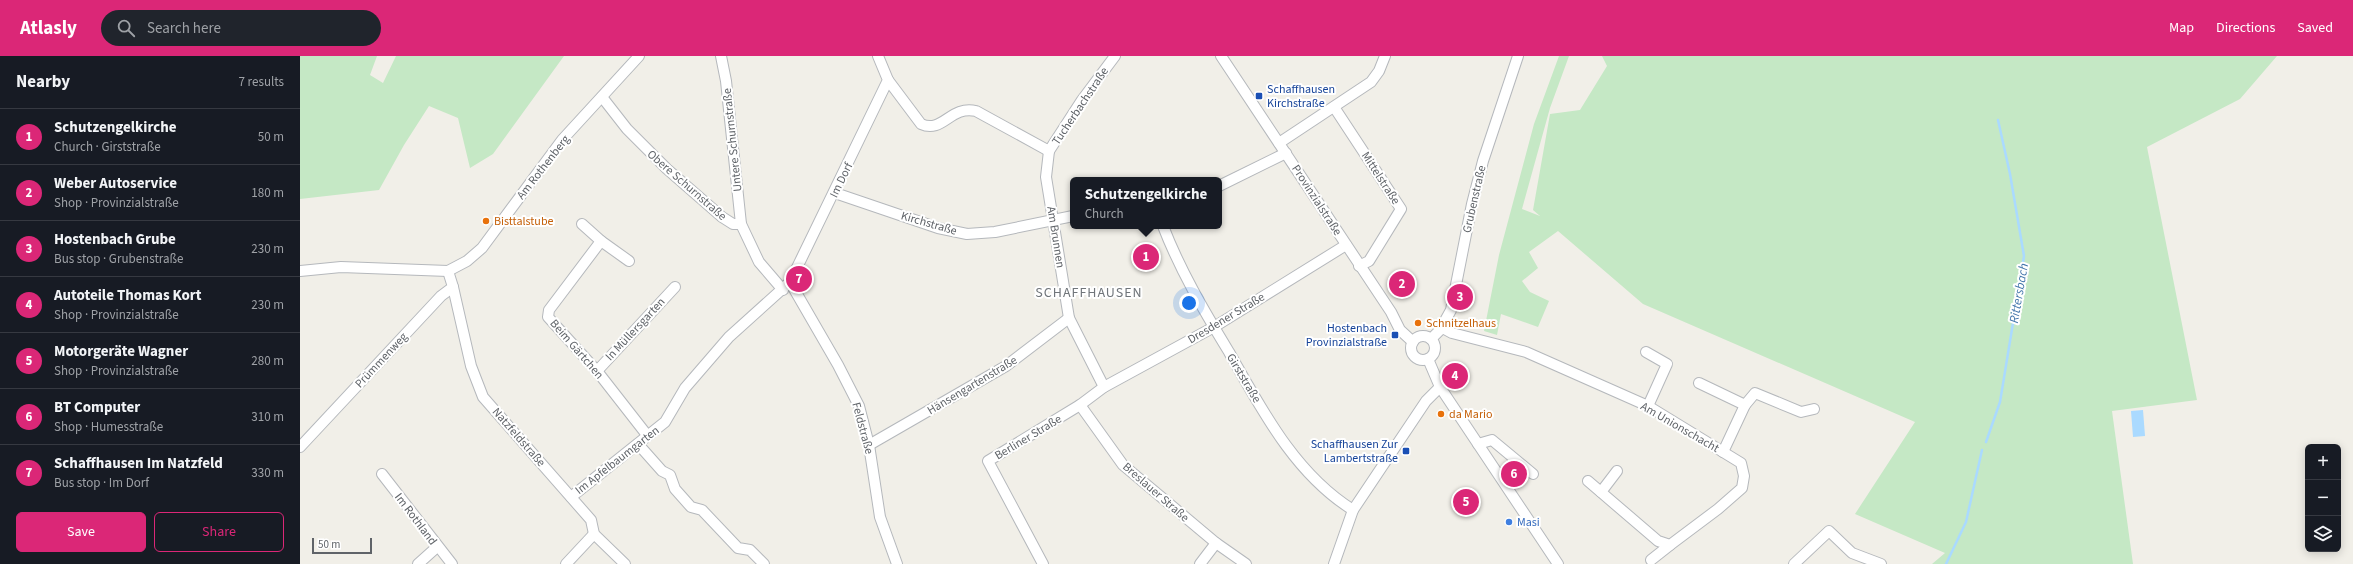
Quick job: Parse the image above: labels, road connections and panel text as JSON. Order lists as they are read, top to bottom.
{
  "streets": {
    "street": [
      "Tucherbachstraße",
      "Untere Schurnstraße",
      "Am Rothenberg",
      "Mittelstraße",
      "Im Dorf",
      "Obere Schurnstraße",
      "Grubenstraße",
      "Provinzialstraße",
      "Kirchstraße",
      "Am Brunnen",
      "Dresdener Straße",
      "In Müllersgarten",
      "Beim Gärtchen",
      "Prümmenweg",
      "Girststraße",
      "Hänsengartenstraße",
      "Am Unionschacht",
      "Feldstraße",
      "Natzfeldstraße",
      "Berliner Straße",
      "Im Apfelbaumgarten",
      "Breslauer Straße",
      "Im Rothland"
    ]
  },
  "crossings": [
    ["Tucherbachstraße", "Im Dorf"],
    ["Tucherbachstraße", "Am Brunnen"],
    ["Untere Schurnstraße", "Obere Schurnstraße"],
    ["Am Rothenberg", "Obere Schurnstraße"],
    ["Mittelstraße", "Provinzialstraße"],
    ["Im Dorf", "Obere Schurnstraße"],
    ["Im Dorf", "Kirchstraße"],
    ["Im Dorf", "Feldstraße"],
    ["Im Dorf", "Im Apfelbaumgarten"],
    ["Grubenstraße", "Provinzialstraße"],
    ["Grubenstraße", "Am Unionschacht"],
    ["Provinzialstraße", "Dresdener Straße"],
    ["Kirchstraße", "Am Brunnen"],
    ["Am Brunnen", "Dresdener Straße"],
    ["Am Brunnen", "Hänsengartenstraße"],
    ["Am Brunnen", "Berliner Straße"],
    ["Dresdener Straße", "Girststraße"],
    ["Dresdener Straße", "Berliner Straße"],
    ["In Müllersgarten", "Beim Gärtchen"],
    ["Beim Gärtchen", "Im Apfelbaumgarten"],
    ["Prümmenweg", "Natzfeldstraße"],
    ["Hänsengartenstraße", "Feldstraße"],
    ["Natzfeldstraße", "Im Apfelbaumgarten"],
    ["Berliner Straße", "Breslauer Straße"]
  ],
  "districts": ["SCHAFFHAUSEN"],
  "water": ["Rittersbach"],
  "places": {
    "transit": ["Schaffhausen Kirchstraße", "Hostenbach Provinzialstraße", "Schaffhausen Zur Lambertstraße"],
    "other": [
      "Bisttalstube",
      "Schnitzelhaus",
      "da Mario",
      "Masi"
    ]
  },
  "scale_bar": "50 m",
  "page": {
    "header": "Atlasly",
    "search": "Search here",
    "nav": ["Map", "Directions", "Saved"],
    "heading": ["Nearby", "7 results"],
    "list": [
      {
        "mark": "1",
        "name": "Schutzengelkirche",
        "note": "Church · Girststraße",
        "value": "50 m"
      },
      {
        "mark": "2",
        "name": "Weber Autoservice",
        "note": "Shop · Provinzialstraße",
        "value": "180 m"
      },
      {
        "mark": "3",
        "name": "Hostenbach Grube",
        "note": "Bus stop · Grubenstraße",
        "value": "230 m"
      },
      {
        "mark": "4",
        "name": "Autoteile Thomas Kort",
        "note": "Shop · Provinzialstraße",
        "value": "230 m"
      },
      {
        "mark": "5",
        "name": "Motorgeräte Wagner",
        "note": "Shop · Provinzialstraße",
        "value": "280 m"
      },
      {
        "mark": "6",
        "name": "BT Computer",
        "note": "Shop · Humesstraße",
        "value": "310 m"
      },
      {
        "mark": "7",
        "name": "Schaffhausen Im Natzfeld",
        "note": "Bus stop · Im Dorf",
        "value": "330 m"
      }
    ],
    "popup": ["Schutzengelkirche", "Church"],
    "pins": [
      "1",
      "7",
      "2",
      "3",
      "4",
      "6",
      "5"
    ],
    "map_buttons": ["+", "−"],
    "buttons": ["Save", "Share"],
    "scale": "50 m"
  }
}
